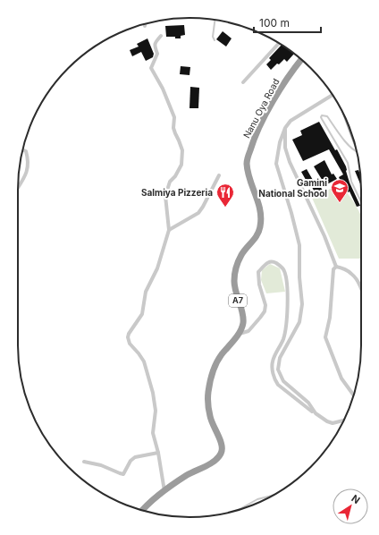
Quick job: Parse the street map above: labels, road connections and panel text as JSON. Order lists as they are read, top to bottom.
{
  "streets": {
    "highway": ["Nanu Oya Road", "A7"]
  },
  "places": {
    "school or university": ["Gamini National School"],
    "restaurant": ["Salmiya Pizzeria"]
  },
  "scale_bar": "100 m",
  "north": "top right"
}
